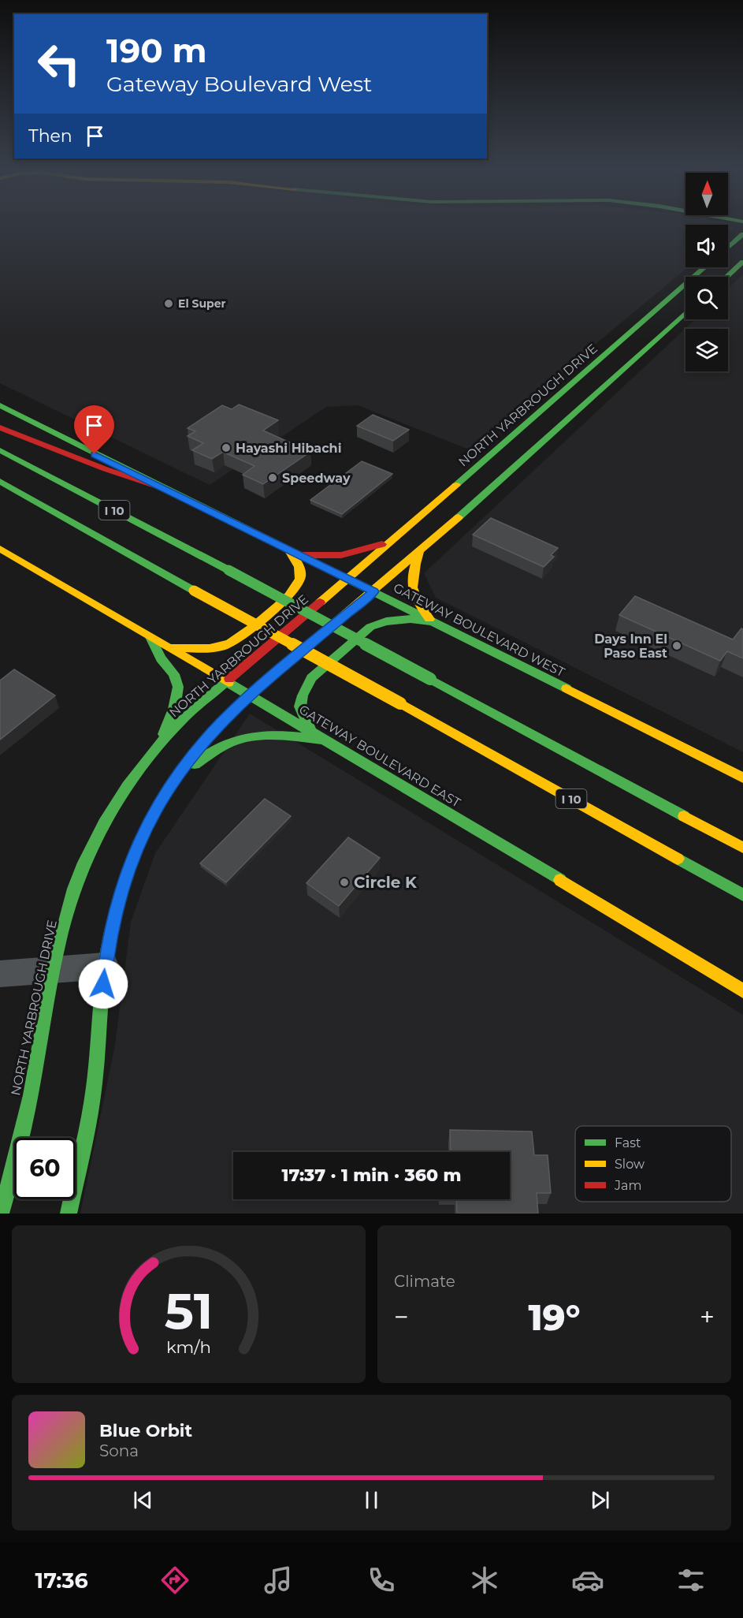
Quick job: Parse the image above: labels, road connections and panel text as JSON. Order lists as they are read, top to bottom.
{
  "streets": {
    "main road": [
      "NORTH YARBROUGH DRIVE",
      "I 10",
      "GATEWAY BOULEVARD WEST",
      "GATEWAY BOULEVARD EAST"
    ]
  },
  "crossings": [
    ["NORTH YARBROUGH DRIVE", "GATEWAY BOULEVARD WEST"],
    ["NORTH YARBROUGH DRIVE", "GATEWAY BOULEVARD EAST"]
  ],
  "places": [
    "El Super",
    "Hayashi Hibachi",
    "Speedway",
    "Days Inn El Paso East",
    "Circle K"
  ],
  "legend": ["Fast", "Slow", "Jam"],
  "north": "top",
  "page": {
    "turn": ["190 m", "Gateway Boulevard West"],
    "then": "Then",
    "limit": "60",
    "trip": "17:37 · 1 min · 360 m",
    "tile": "Climate",
    "heat": ["−", "19°", "+"],
    "song": ["Blue Orbit", "Sona"],
    "tabs": "17:36",
    "gauge": ["51", "km/h"]
  }
}
